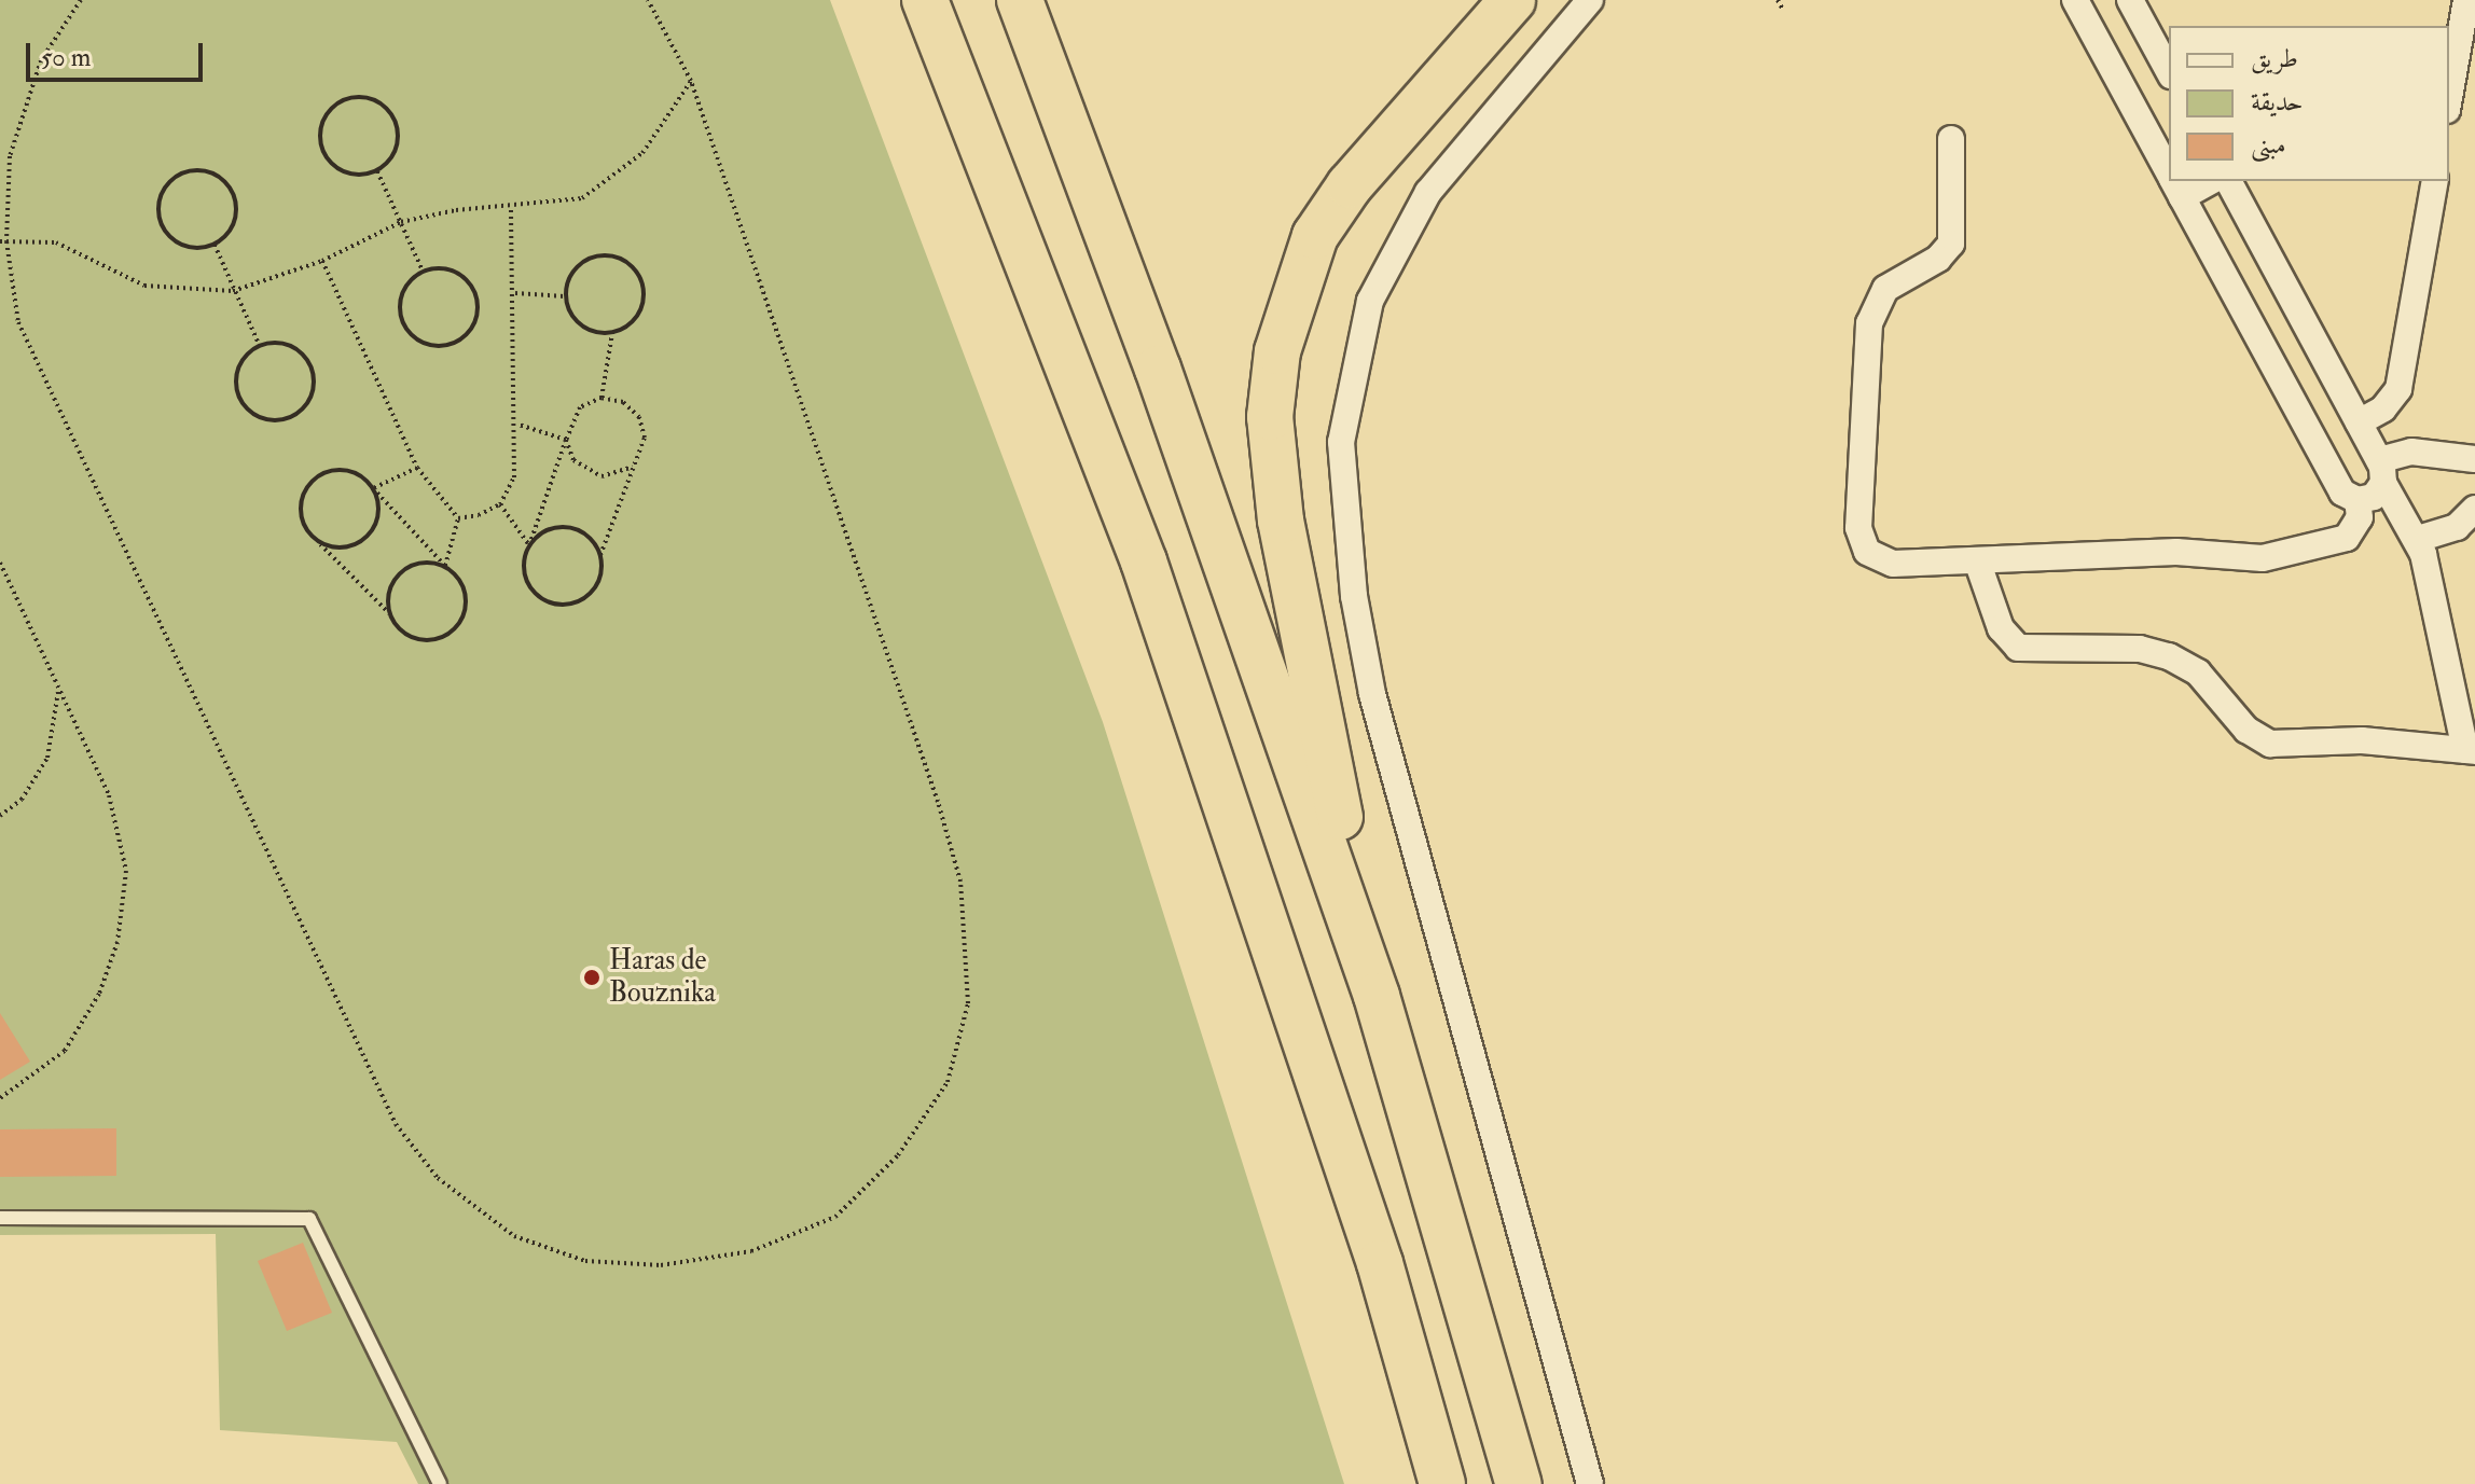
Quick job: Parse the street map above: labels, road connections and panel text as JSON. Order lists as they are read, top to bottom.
{
  "places": ["Haras de Bouznika"],
  "legend": ["طريق", "حديقة", "مبنى"],
  "scale_bar": "50 m"
}
